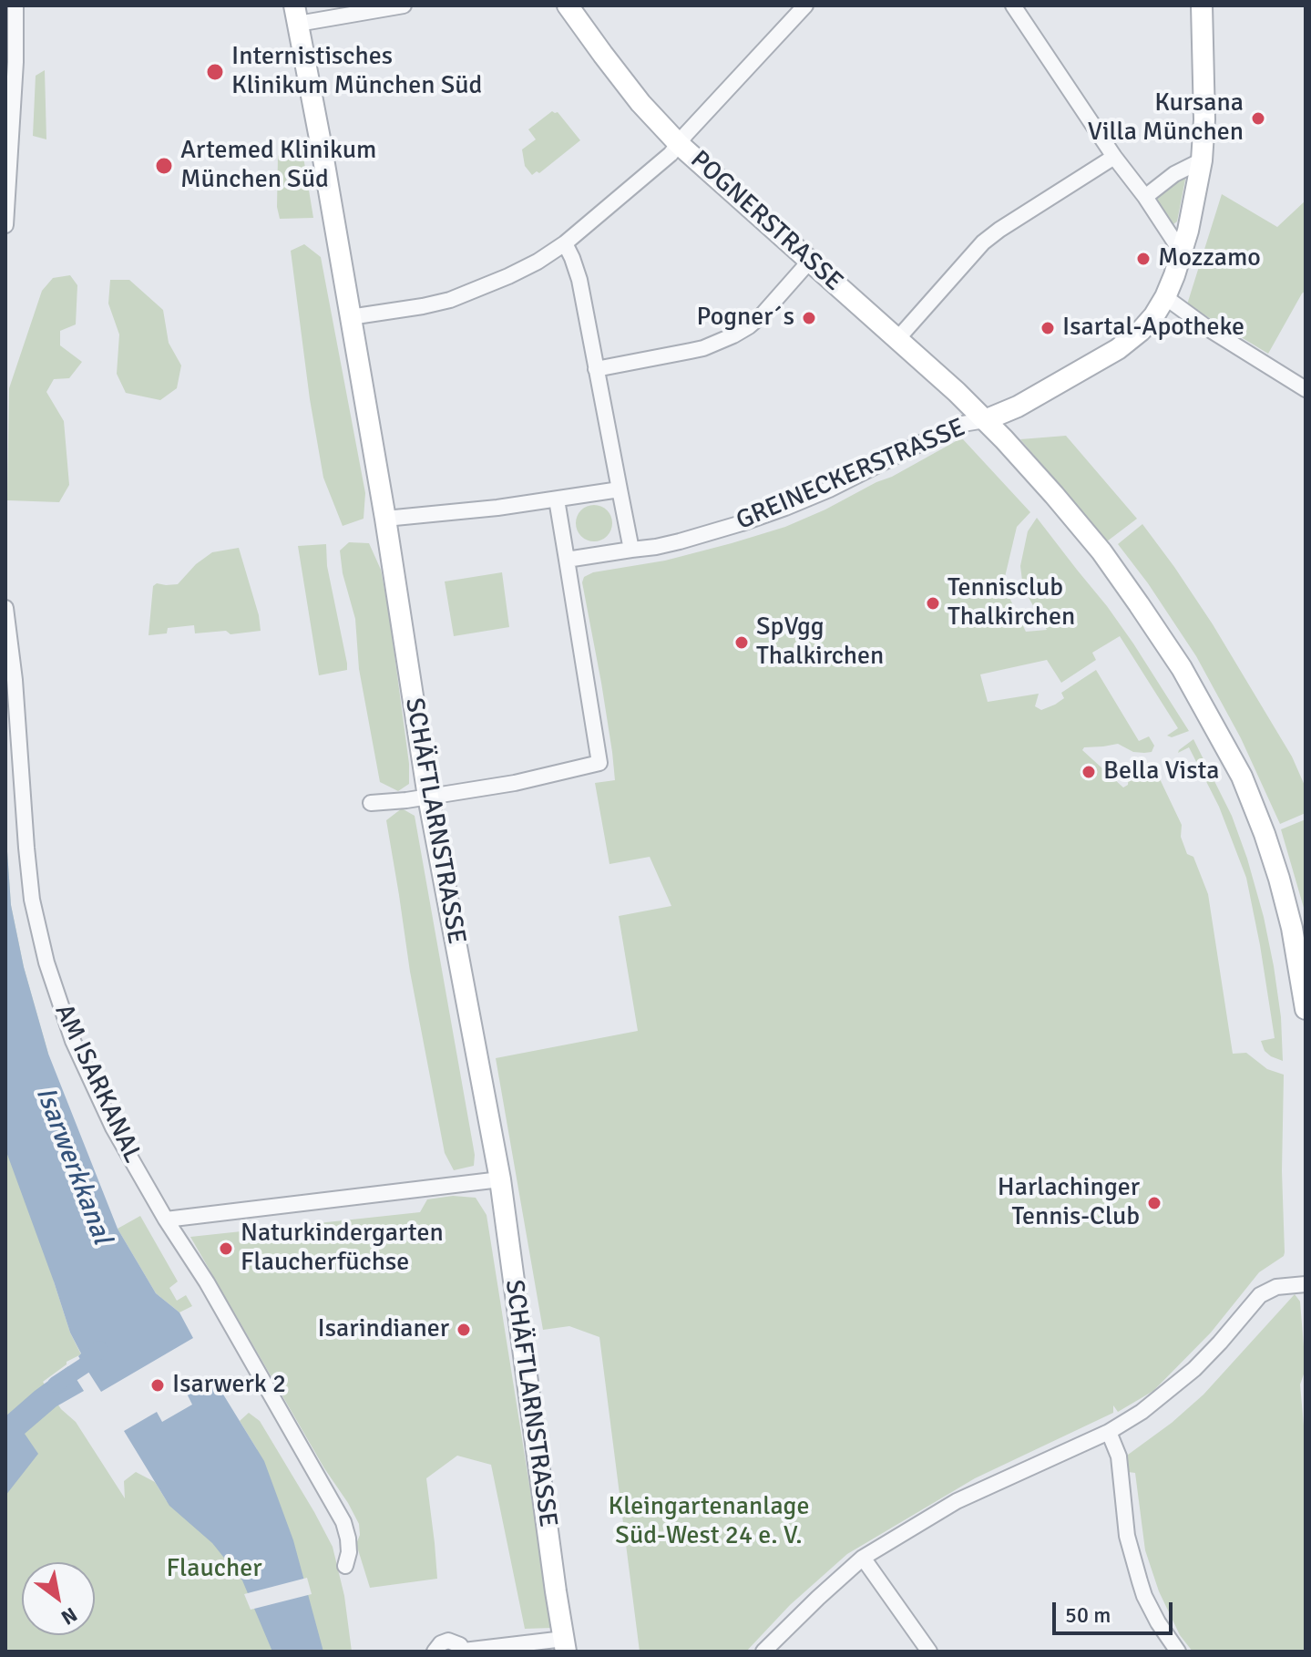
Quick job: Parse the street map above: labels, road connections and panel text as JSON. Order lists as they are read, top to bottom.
{
  "streets": {
    "street": [
      "POGNERSTRASSE",
      "GREINECKERSTRASSE",
      "SCHÄFTLARNSTRASSE",
      "AM ISARKANAL"
    ]
  },
  "crossings": [
    ["POGNERSTRASSE", "GREINECKERSTRASSE"]
  ],
  "water": ["Isarwerkkanal"],
  "parks": ["Kleingartenanlage Süd-West 24 e. V.", "Flaucher"],
  "places": [
    "Internistisches Klinikum München Süd",
    "Kursana Villa München",
    "Artemed Klinikum München Süd",
    "Mozzamo",
    "Pogner´s",
    "Isartal-Apotheke",
    "Tennisclub Thalkirchen",
    "SpVgg Thalkirchen",
    "Bella Vista",
    "Harlachinger Tennis-Club",
    "Naturkindergarten Flaucherfüchse",
    "Isarindianer",
    "Isarwerk 2"
  ],
  "scale_bar": "50 m",
  "north": "bottom right"
}
